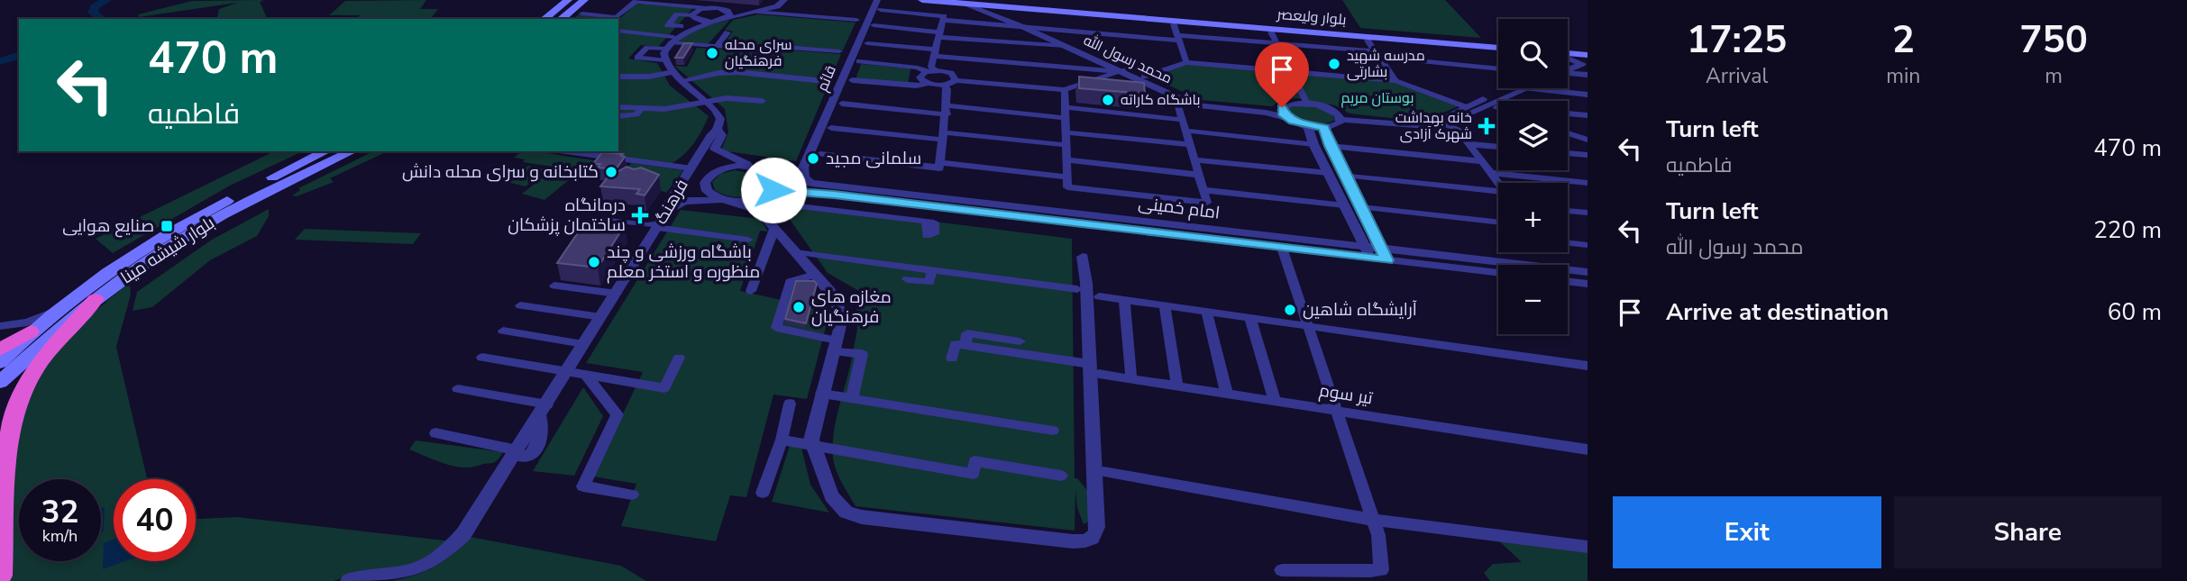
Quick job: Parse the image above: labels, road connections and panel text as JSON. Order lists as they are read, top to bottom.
{
  "streets": {
    "main road": ["بلوار ولیعصر", "بلوار شیشه مینا"],
    "street": [
      "محمد رسول الله",
      "قائم",
      "فرهنگ",
      "امام خمینی",
      "تیر سوم"
    ]
  },
  "crossings": [
    ["بلوار ولیعصر", "محمد رسول الله"],
    ["فرهنگ", "امام خمینی"]
  ],
  "parks": ["بوستان مریم"],
  "places": {
    "other": [
      "سرای محله فرهنگیان",
      "مدرسه شهید بشارتی",
      "باشگاه کاراته",
      "سلمانی مجید",
      "کتابخانه و سرای محله دانش",
      "باشگاه ورزشی و چند منظوره و استخر معلم",
      "مغازه های فرهنگیان",
      "آرایشگاه شاهین"
    ],
    "health": ["خانه بهداشت شهرک آزادی", "درمانگاه ساختمان پزشکان"],
    "transit": ["صنایع هوایی"]
  },
  "page": {
    "eta": [
      "17:25",
      "Arrival",
      "2",
      "min",
      "750",
      "m"
    ],
    "map_buttons": ["+", "−"],
    "turn": ["470 m", "فاطمیه"],
    "list": [
      {
        "name": "Turn left",
        "note": "فاطمیه",
        "value": "470 m"
      },
      {
        "name": "Turn left",
        "note": "محمد رسول الله",
        "value": "220 m"
      },
      {
        "name": "Arrive at destination",
        "value": "60 m"
      }
    ],
    "speed": "32 km/h",
    "limit": "40",
    "buttons": ["Exit", "Share"]
  }
}
